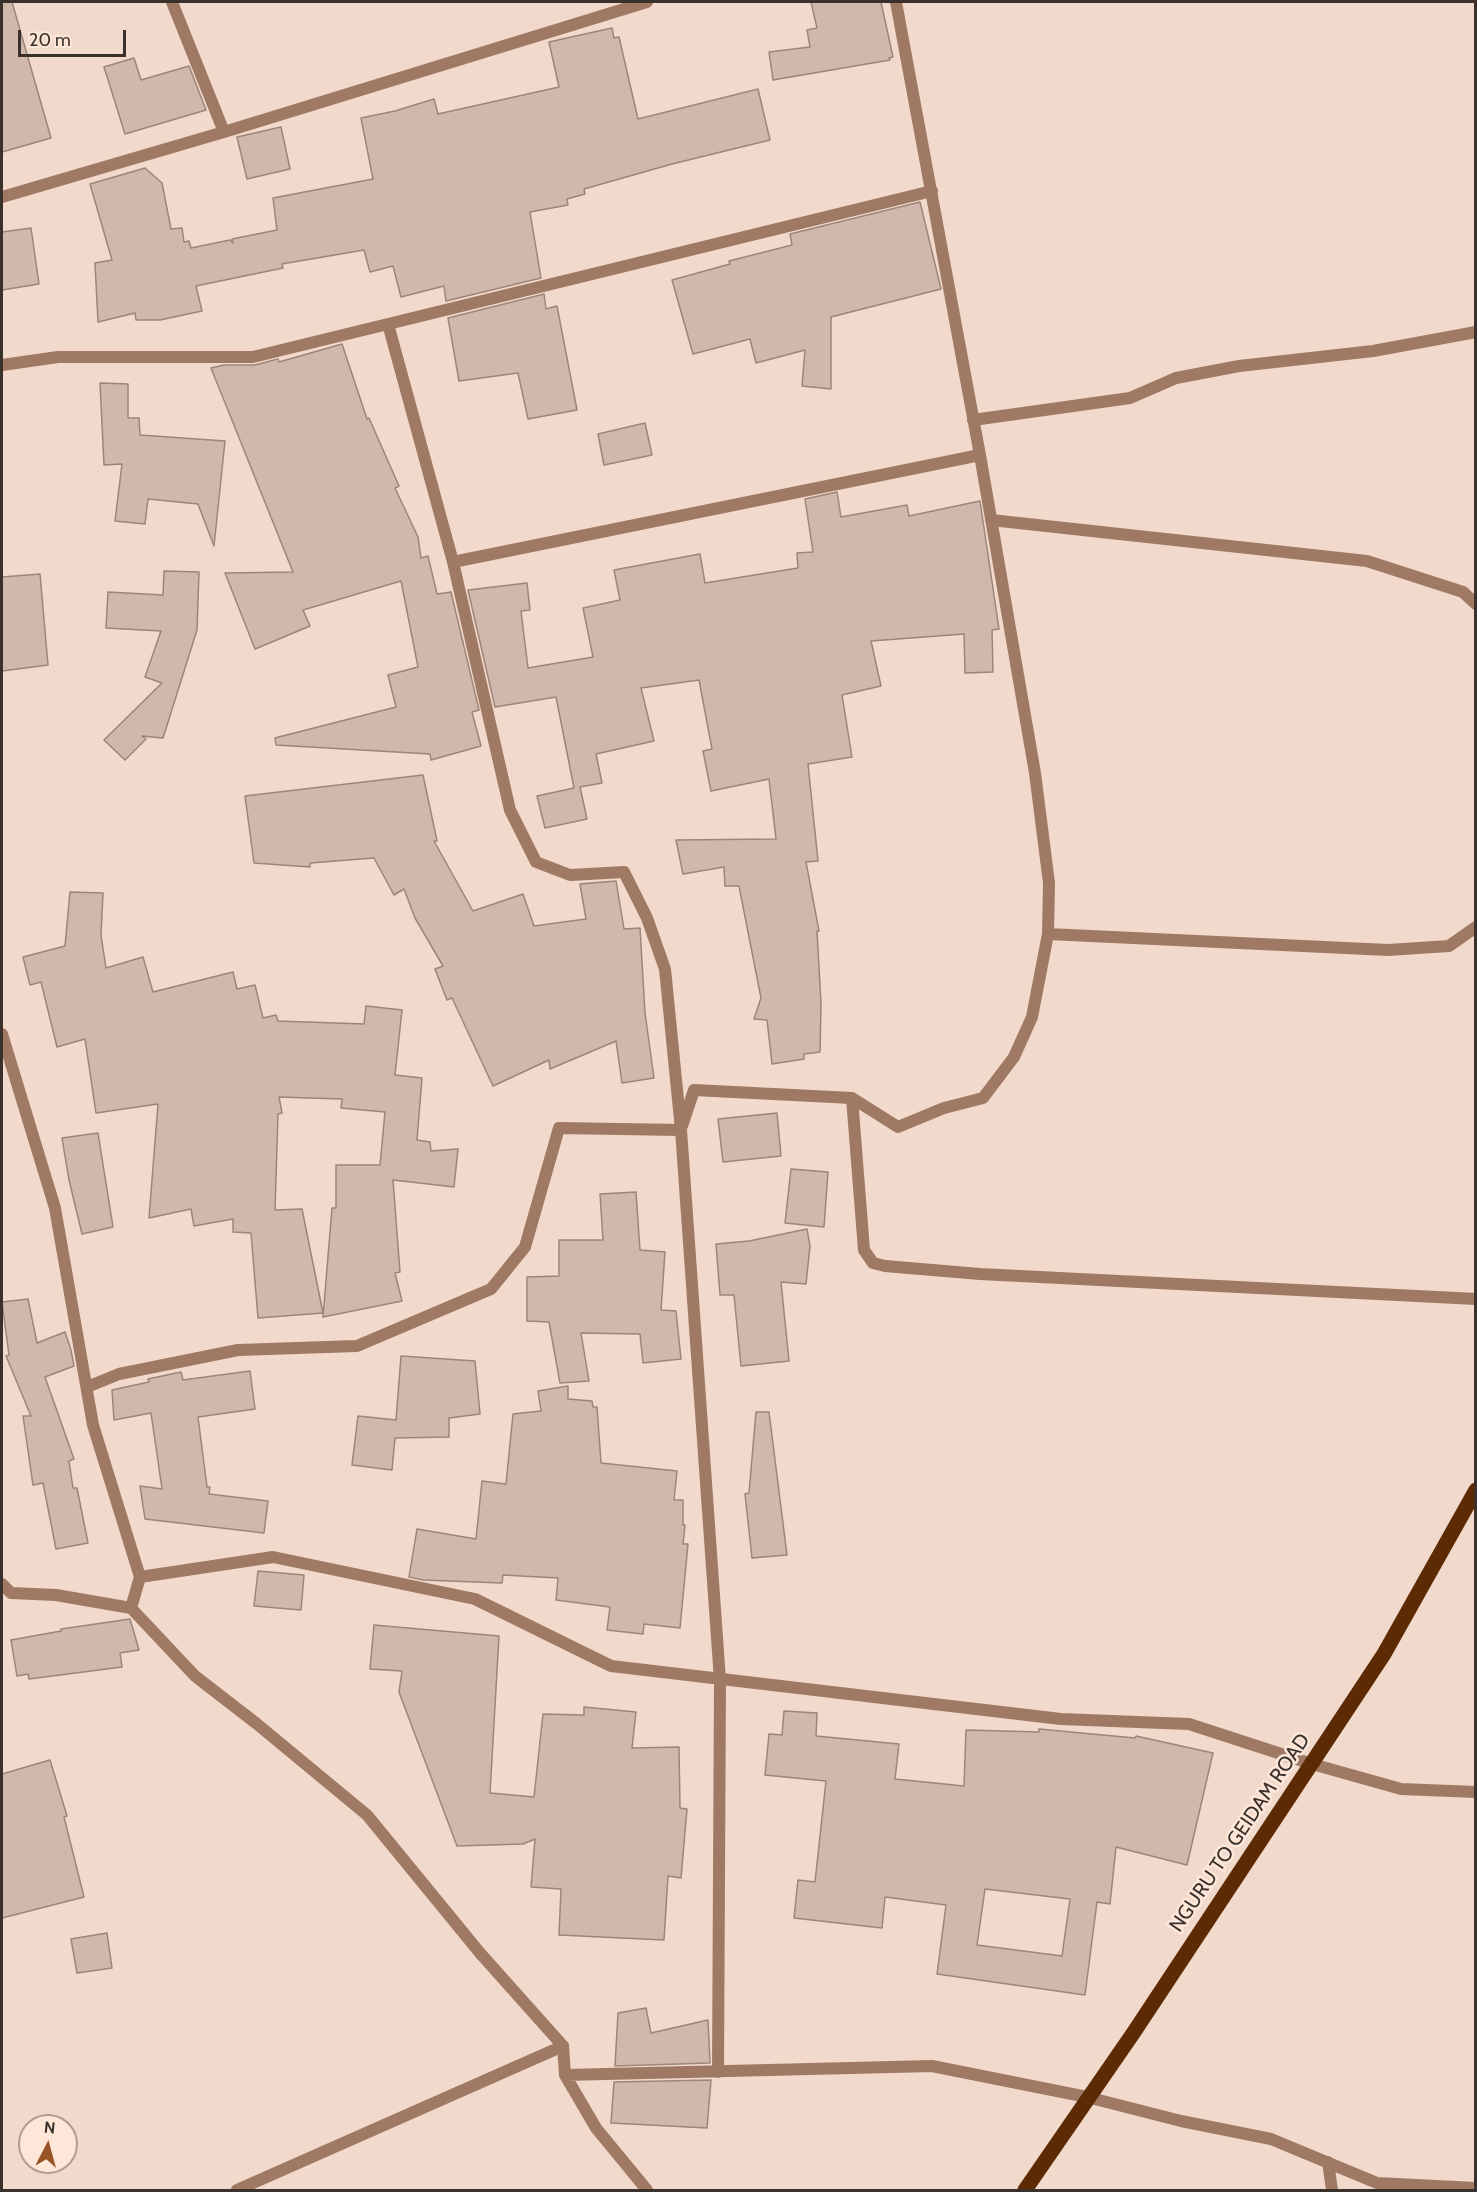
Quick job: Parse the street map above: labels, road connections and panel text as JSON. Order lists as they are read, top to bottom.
{
  "streets": {
    "main road": ["NGURU TO GEIDAM ROAD"]
  },
  "scale_bar": "20 m",
  "north": "top"
}
